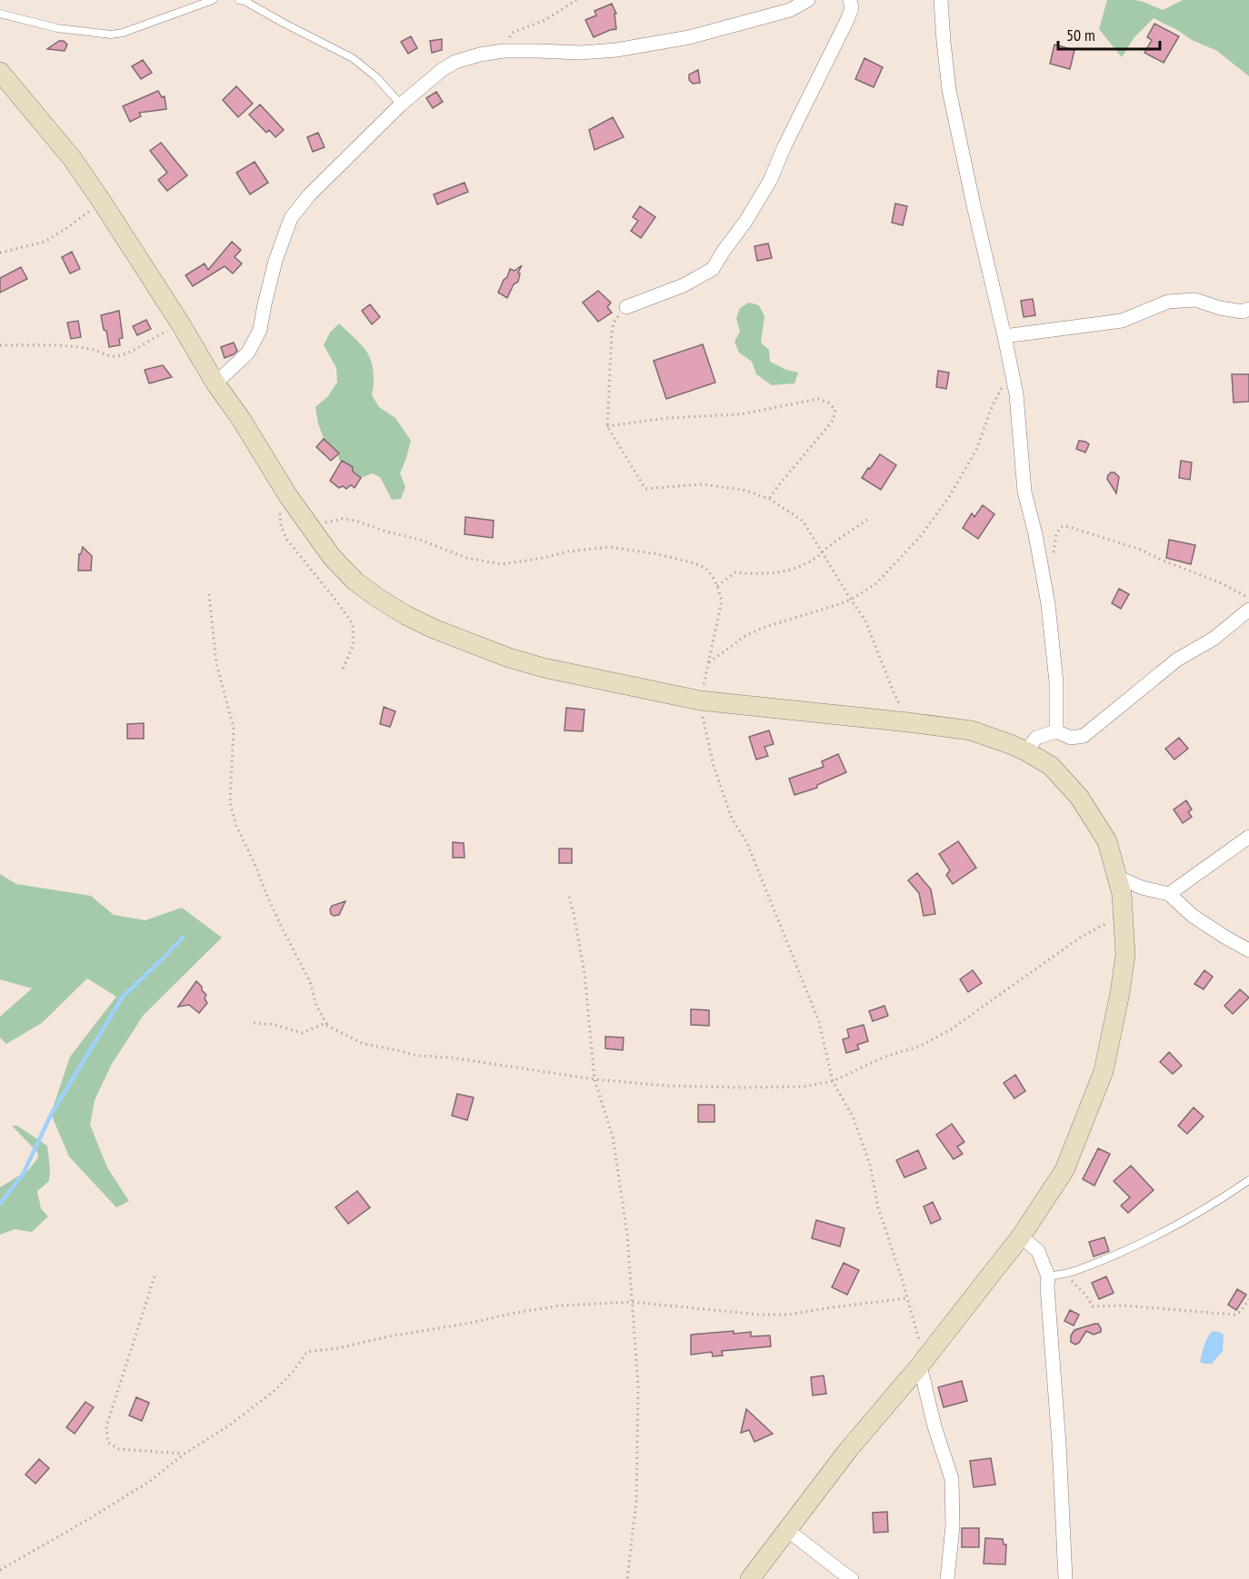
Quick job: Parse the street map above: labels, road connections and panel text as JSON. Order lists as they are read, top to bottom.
{
  "scale_bar": "50 m"
}
